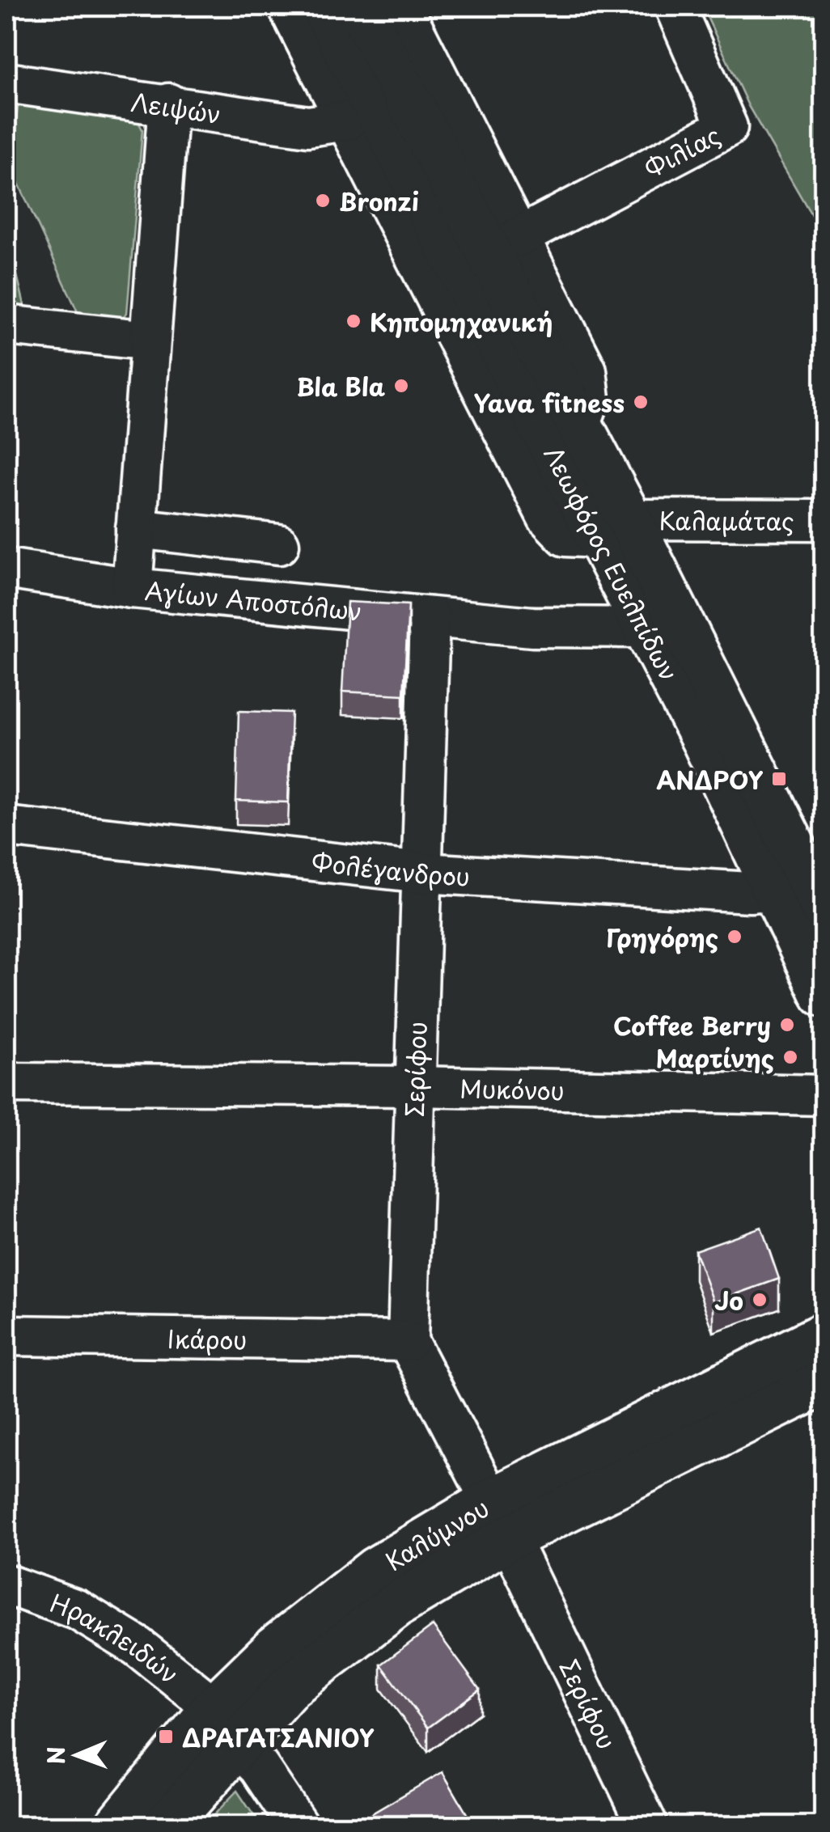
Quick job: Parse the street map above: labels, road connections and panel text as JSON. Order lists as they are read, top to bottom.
{
  "streets": {
    "main road": ["Λεωφόρος Ευελπίδων", "Καλύμνου"],
    "street": [
      "Λειψών",
      "Φιλίας",
      "Καλαμάτας",
      "Αγίων Αποστόλων",
      "Φολέγανδρου",
      "Σερίφου",
      "Μυκόνου",
      "Ικάρου",
      "Ηρακλειδών"
    ]
  },
  "crossings": [
    ["Λειψών", "Καλαμάτας"],
    ["Καλαμάτας", "Λεωφόρος Ευελπίδων"],
    ["Λεωφόρος Ευελπίδων", "Αγίων Αποστόλων"],
    ["Λεωφόρος Ευελπίδων", "Φολέγανδρου"],
    ["Αγίων Αποστόλων", "Σερίφου"],
    ["Φολέγανδρου", "Σερίφου"],
    ["Σερίφου", "Μυκόνου"],
    ["Σερίφου", "Ικάρου"],
    ["Σερίφου", "Καλύμνου"],
    ["Καλύμνου", "Ηρακλειδών"]
  ],
  "places": {
    "other": [
      "Bronzi",
      "Κηπομηχανική",
      "Bla Bla",
      "Yava fitness",
      "Γρηγόρης",
      "Coffee Berry",
      "Μαρτίνης",
      "Jo"
    ],
    "transit": ["ΑΝΔΡΟΥ", "ΔΡΑΓΑΤΣΑΝΙΟΥ"]
  },
  "north": "left"
}
